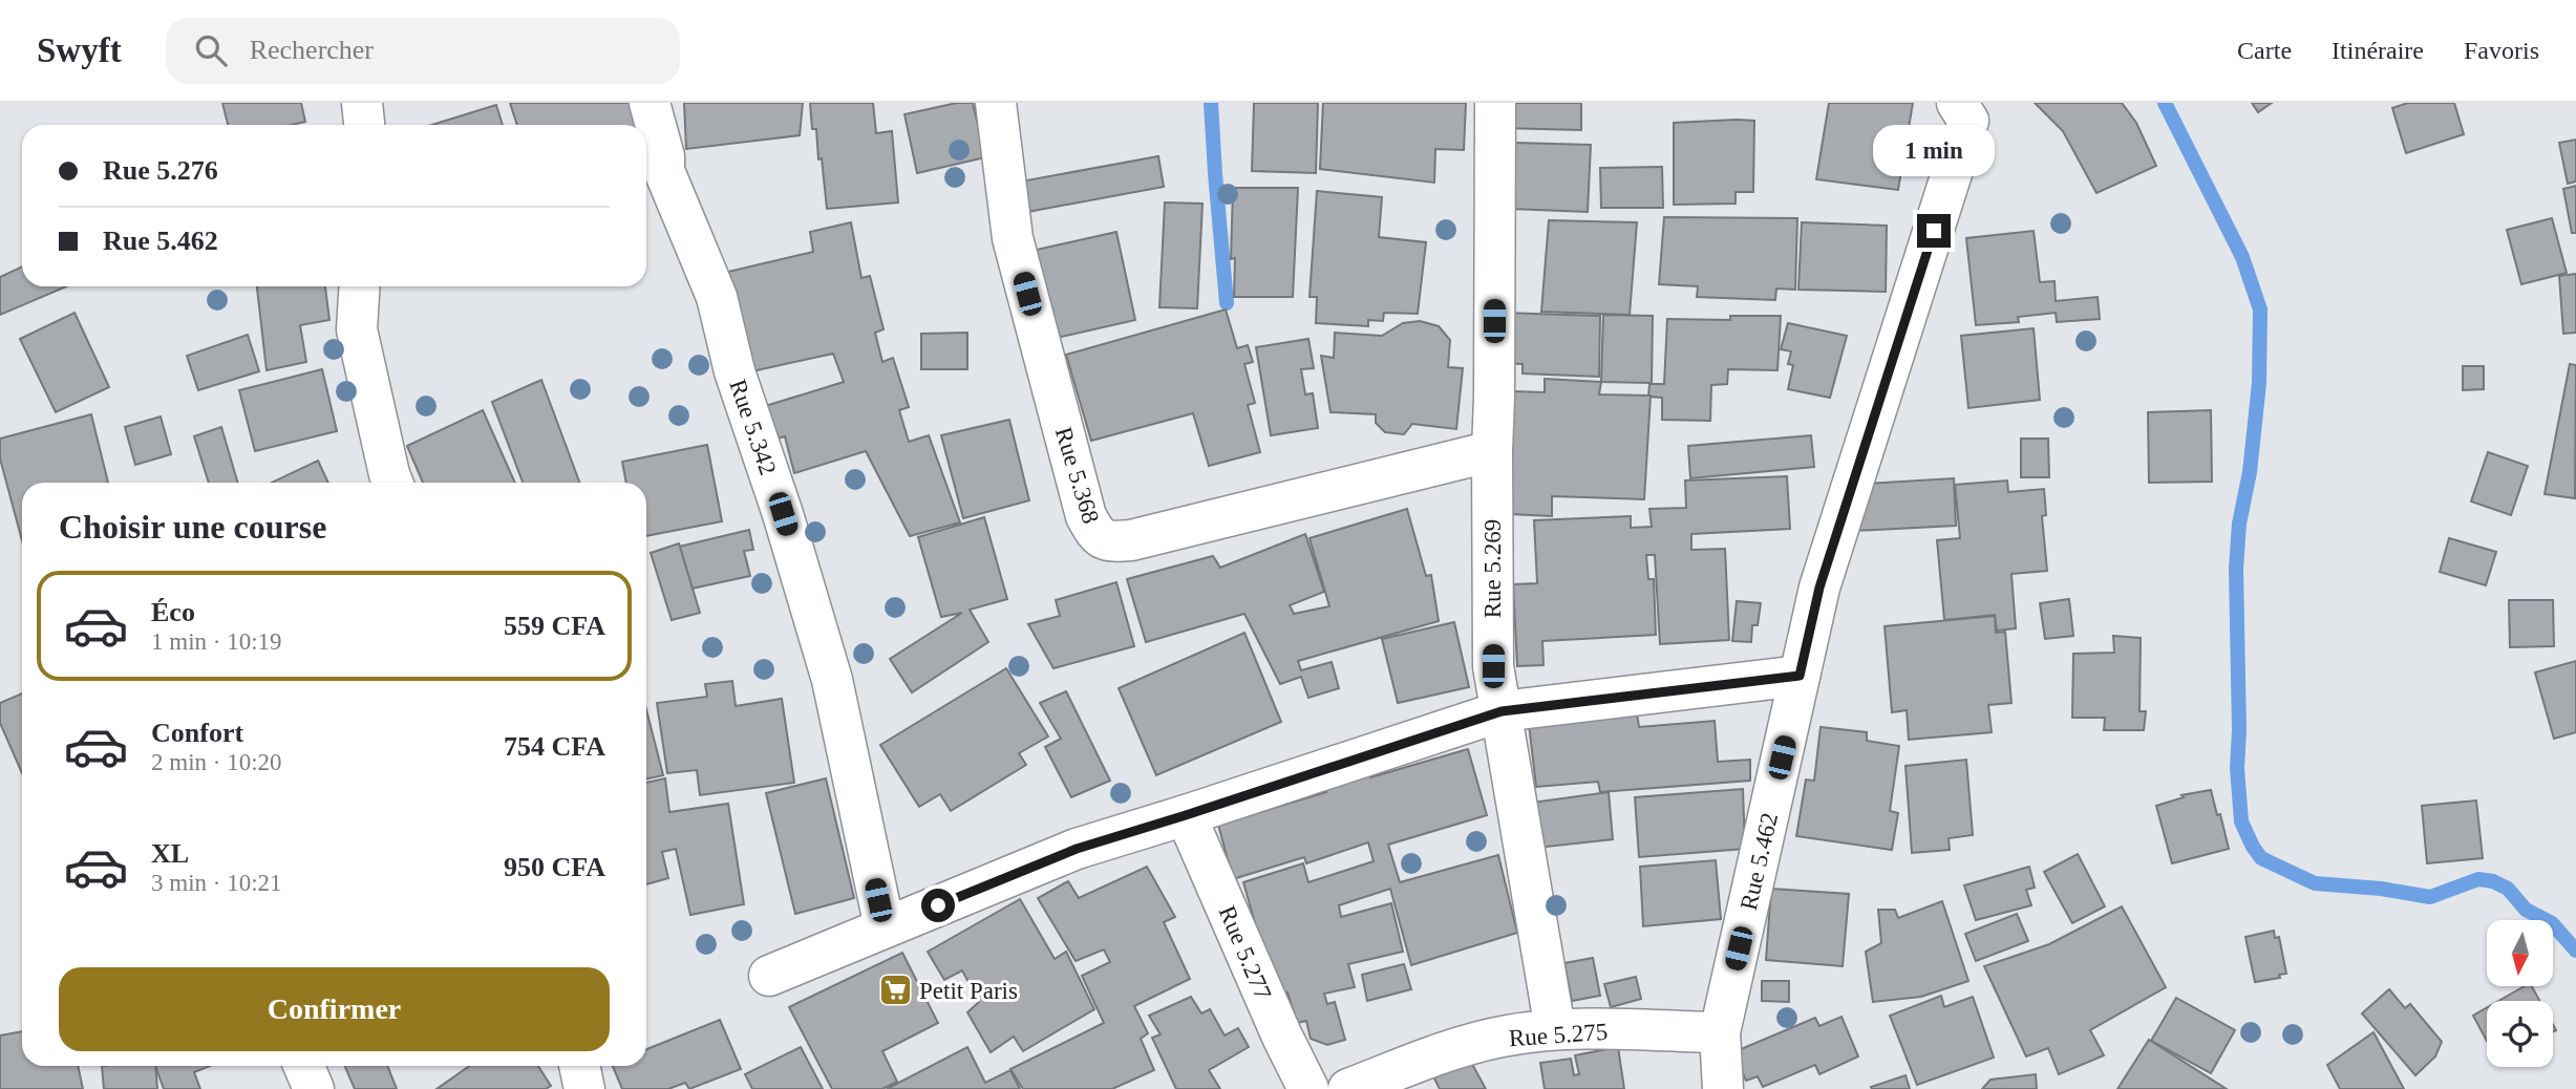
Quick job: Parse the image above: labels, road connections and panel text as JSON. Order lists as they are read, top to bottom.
{
  "streets": {
    "street": [
      "Rue 5.342",
      "Rue 5.368",
      "Rue 5.269",
      "Rue 5.462",
      "Rue 5.277",
      "Rue 5.275"
    ]
  },
  "crossings": [
    ["Rue 5.368", "Rue 5.269"],
    ["Rue 5.269", "Rue 5.275"],
    ["Rue 5.462", "Rue 5.275"]
  ],
  "places": {
    "supermarket": ["Petit Paris"]
  },
  "north": "bottom",
  "page": {
    "header": "Swyft",
    "search": "Rechercher",
    "nav": ["Carte", "Itinéraire", "Favoris"],
    "bubble": "1 min",
    "banner": ["Rue 5.276", "Rue 5.462"],
    "heading": "Choisir une course",
    "list": [
      {
        "name": "Éco",
        "note": "1 min · 10:19",
        "value": "559 CFA"
      },
      {
        "name": "Confort",
        "note": "2 min · 10:20",
        "value": "754 CFA"
      },
      {
        "name": "XL",
        "note": "3 min · 10:21",
        "value": "950 CFA"
      }
    ],
    "buttons": "Confirmer"
  }
}
